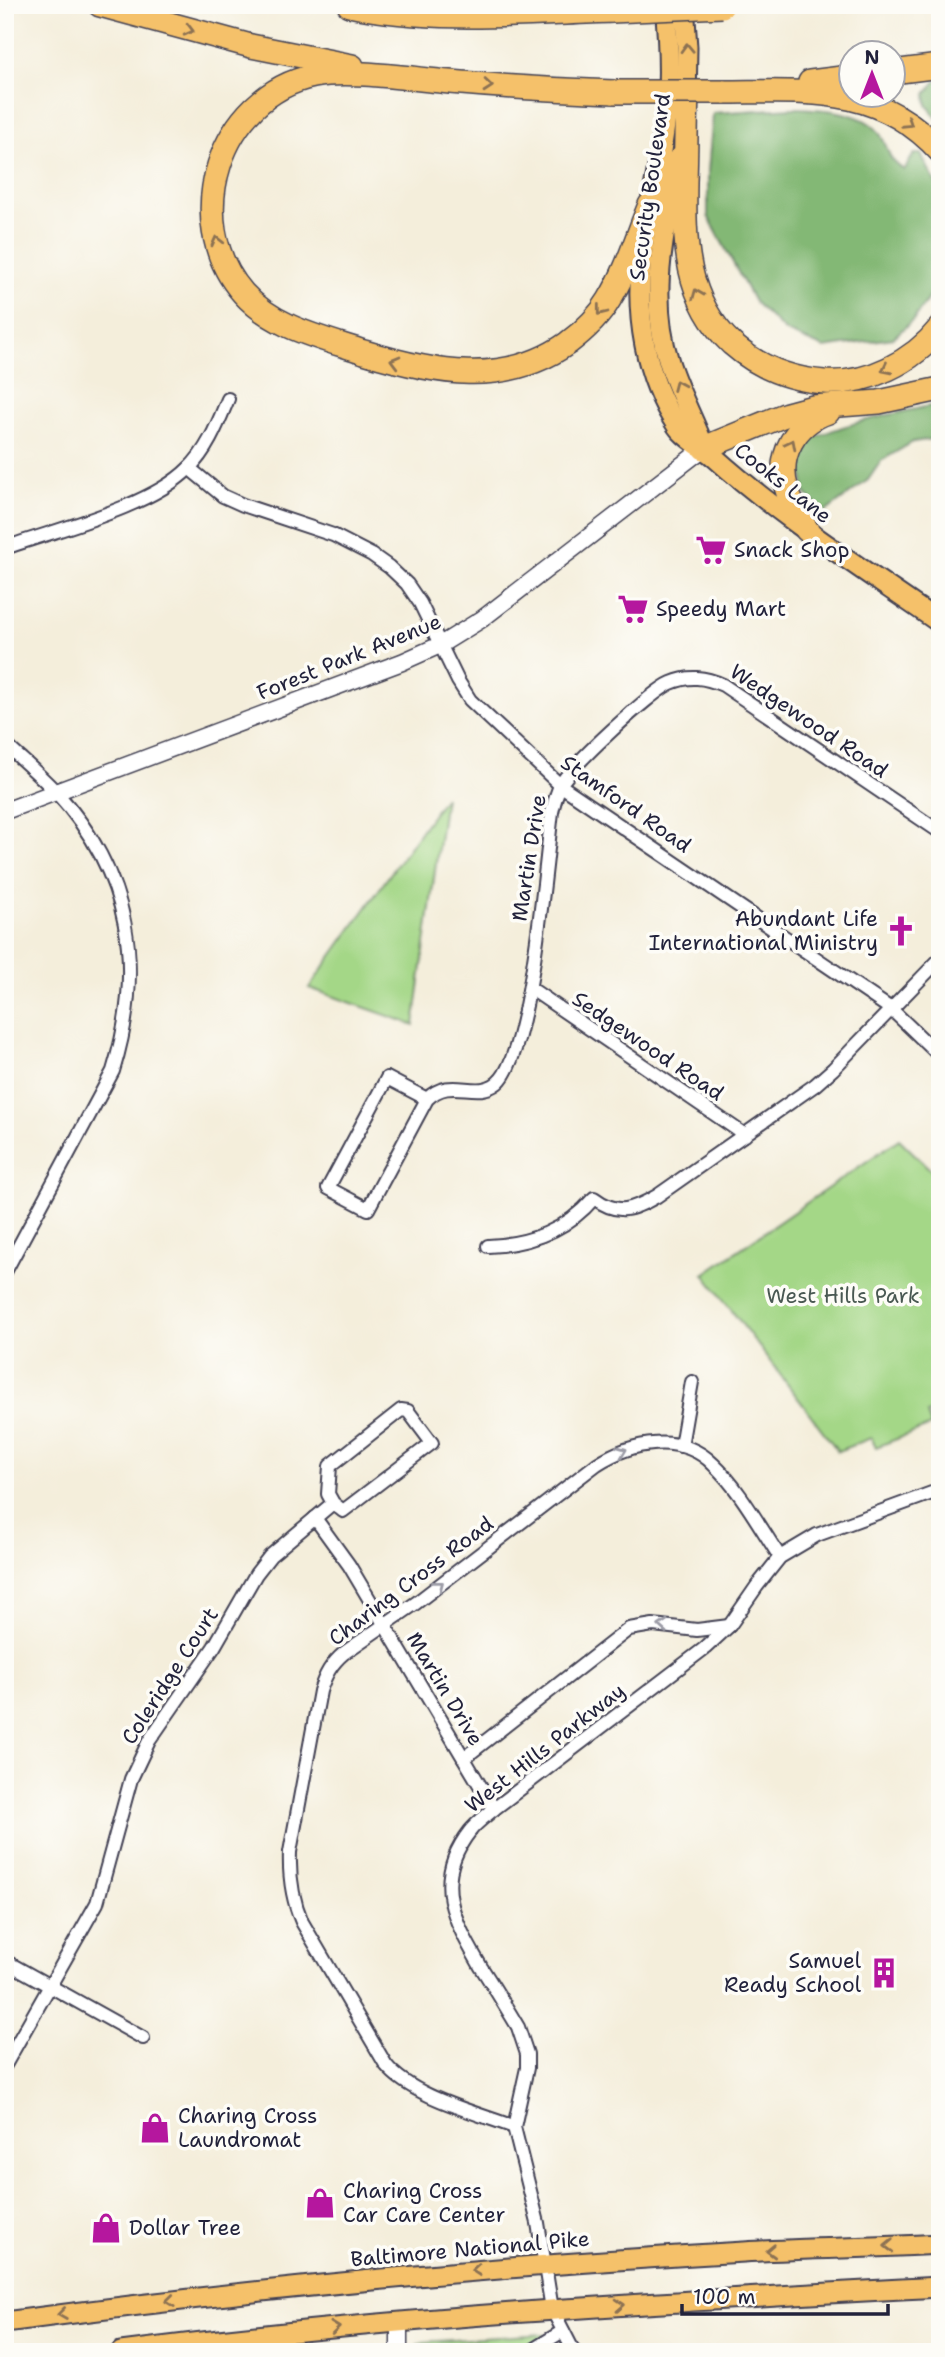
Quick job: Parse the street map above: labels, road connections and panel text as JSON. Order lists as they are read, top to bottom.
{
  "streets": {
    "main road": ["Security Boulevard", "Cooks Lane", "Baltimore National Pike"],
    "street": [
      "Forest Park Avenue",
      "Wedgewood Road",
      "Stamford Road",
      "Martin Drive",
      "Sedgewood Road",
      "Charing Cross Road",
      "Coleridge Court",
      "West Hills Parkway"
    ]
  },
  "crossings": [
    ["Security Boulevard", "Cooks Lane"],
    ["Security Boulevard", "Forest Park Avenue"],
    ["Cooks Lane", "Forest Park Avenue"],
    ["Forest Park Avenue", "Stamford Road"],
    ["Wedgewood Road", "Martin Drive"],
    ["Stamford Road", "Martin Drive"],
    ["Martin Drive", "Sedgewood Road"],
    ["Martin Drive", "Charing Cross Road"],
    ["Martin Drive", "Coleridge Court"],
    ["Martin Drive", "West Hills Parkway"],
    ["Charing Cross Road", "West Hills Parkway"]
  ],
  "parks": ["West Hills Park"],
  "places": {
    "supermarket": ["Snack Shop", "Speedy Mart"],
    "church": ["Abundant Life International Ministry"],
    "building": ["Samuel Ready School"],
    "shop": ["Charing Cross Laundromat", "Charing Cross Car Care Center", "Dollar Tree"]
  },
  "scale_bar": "100 m",
  "north": "top"
}
